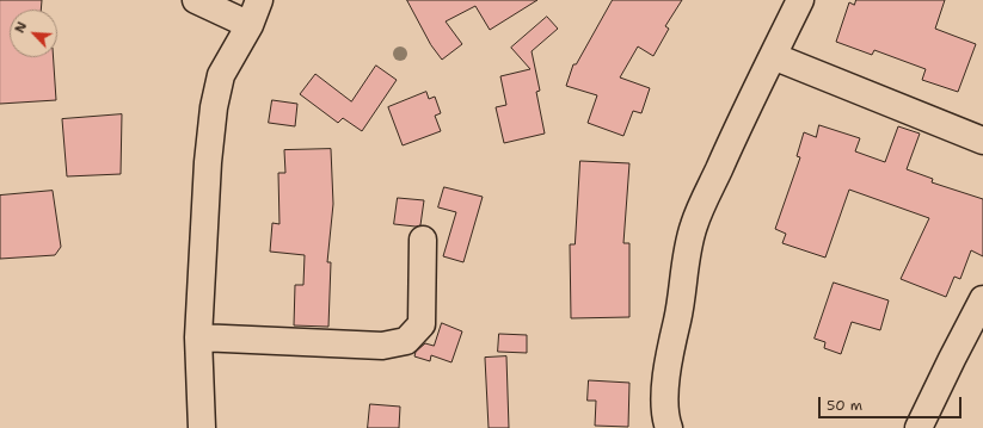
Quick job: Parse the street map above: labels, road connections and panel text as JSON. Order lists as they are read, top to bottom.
{
  "scale_bar": "50 m",
  "north": "top left"
}
